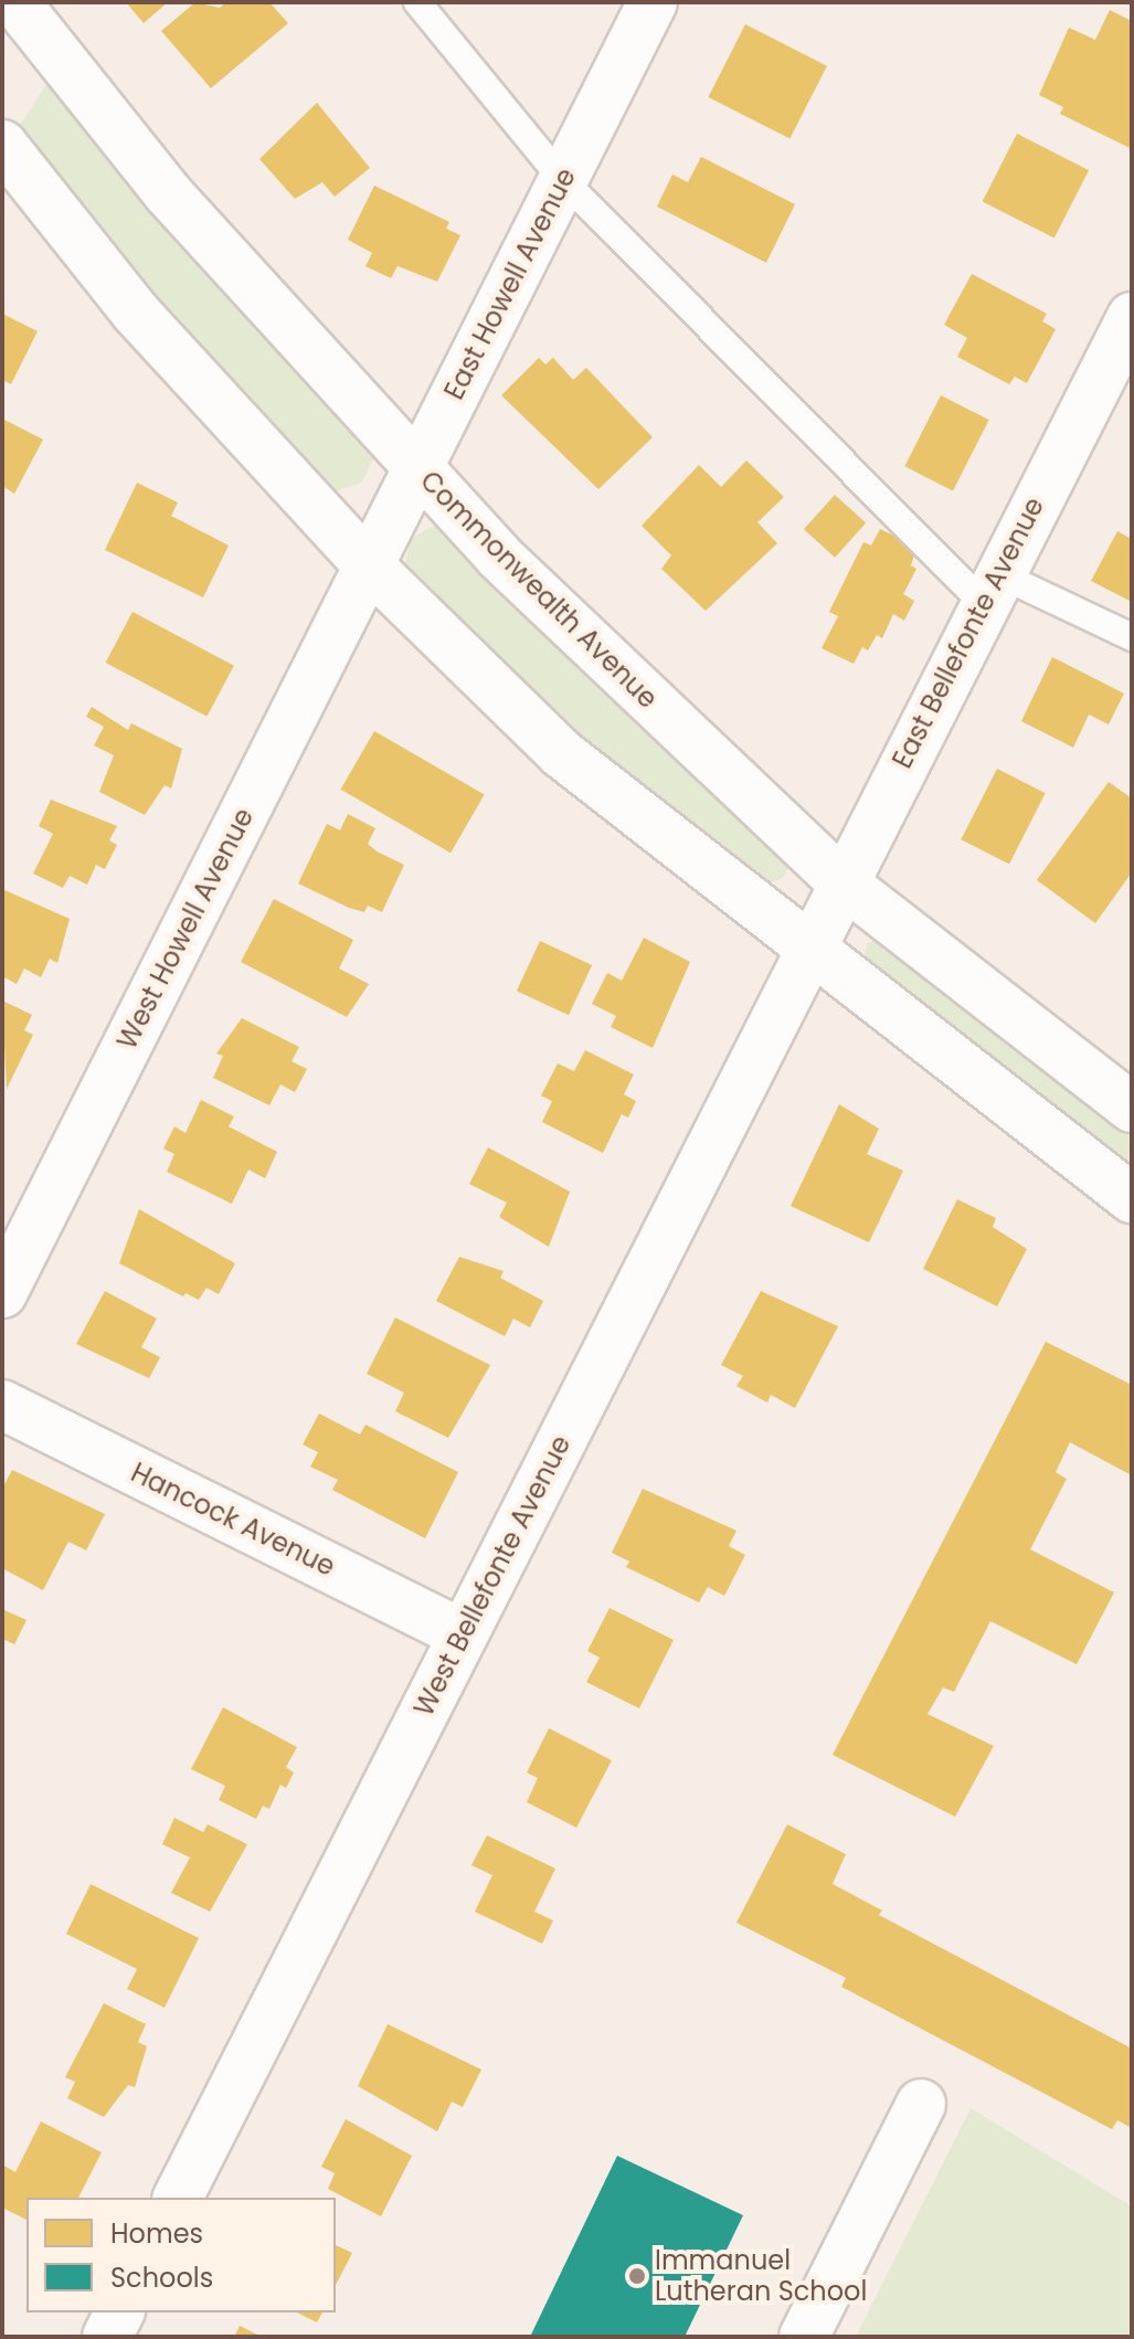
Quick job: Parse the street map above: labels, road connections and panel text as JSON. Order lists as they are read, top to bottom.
{
  "streets": {
    "street": [
      "East Howell Avenue",
      "Commonwealth Avenue",
      "East Bellefonte Avenue",
      "West Howell Avenue",
      "Hancock Avenue",
      "West Bellefonte Avenue"
    ]
  },
  "crossings": [
    ["East Howell Avenue", "Commonwealth Avenue"],
    ["East Howell Avenue", "West Howell Avenue"],
    ["Commonwealth Avenue", "East Bellefonte Avenue"],
    ["East Bellefonte Avenue", "West Bellefonte Avenue"],
    ["Hancock Avenue", "West Bellefonte Avenue"]
  ],
  "places": ["Immanuel Lutheran School"],
  "legend": ["Homes", "Schools"]
}
